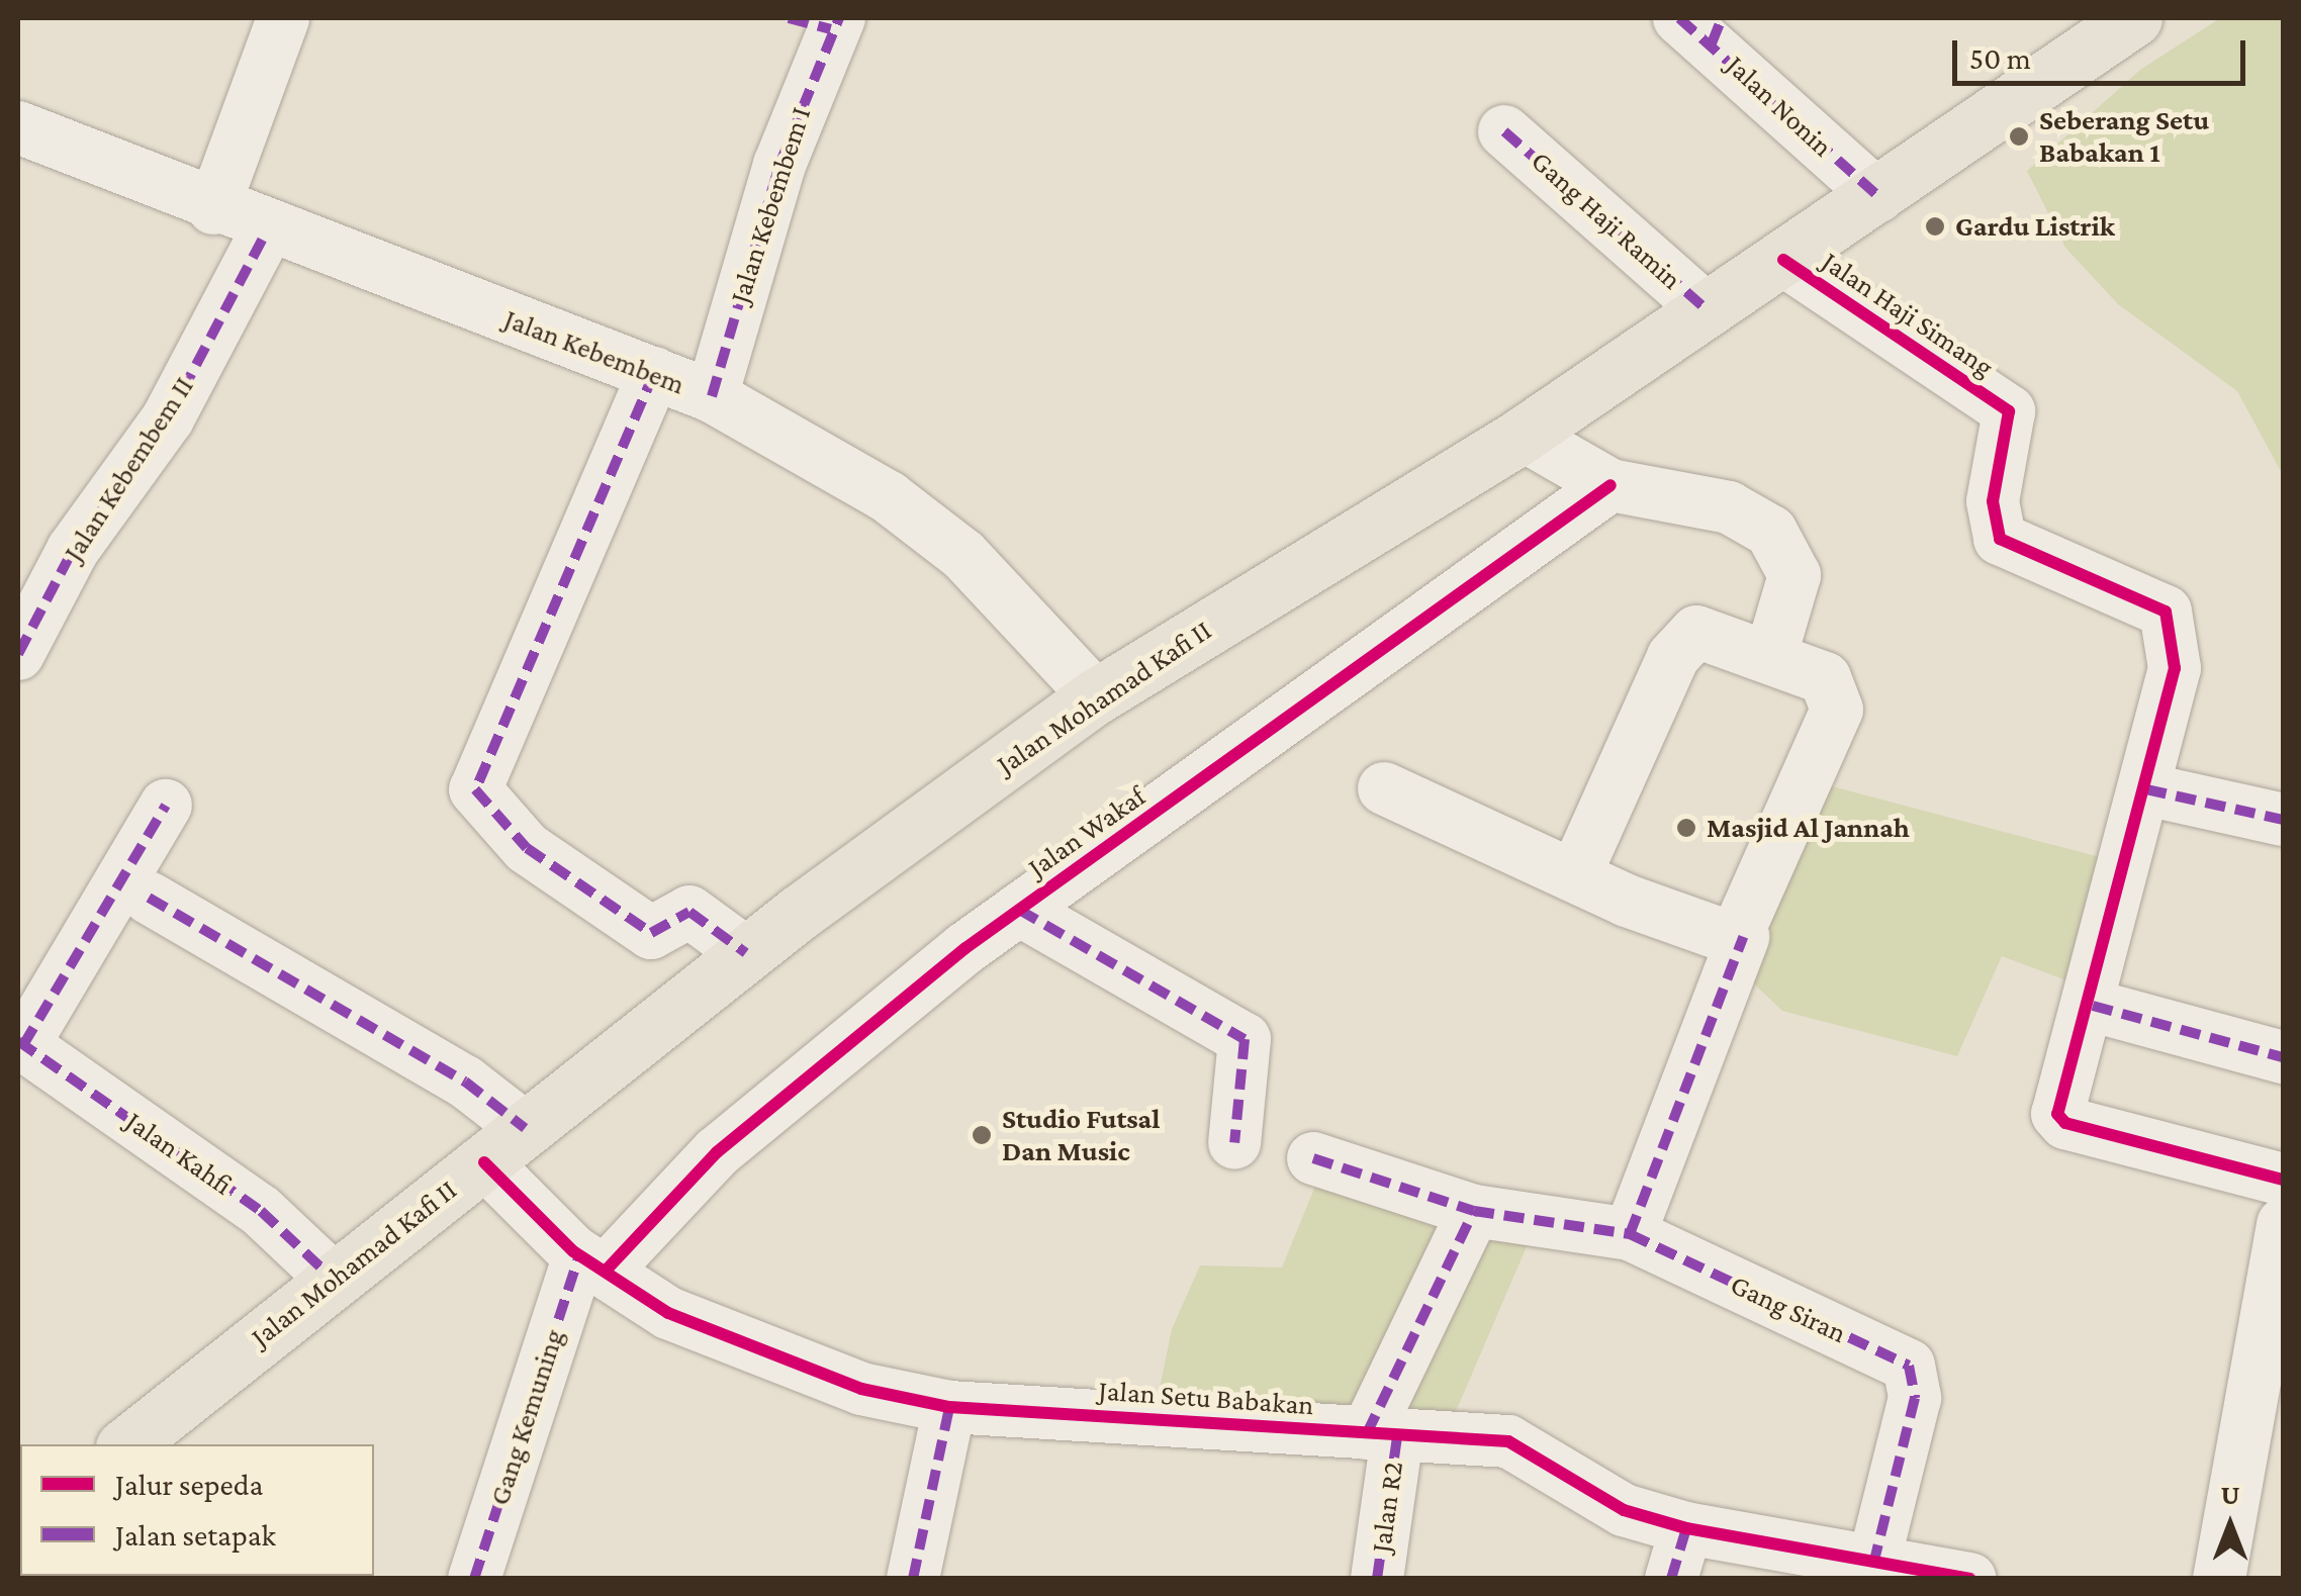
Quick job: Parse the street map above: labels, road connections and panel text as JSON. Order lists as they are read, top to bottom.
{
  "streets": {
    "main road": ["Jalan Mohamad Kafi II"],
    "street": [
      "Jalan Nonin",
      "Jalan Kebembem I",
      "Gang Haji Ramin",
      "Jalan Haji Simang",
      "Jalan Kebembem",
      "Jalan Kebembem II",
      "Jalan Wakaf",
      "Jalan Kahfi",
      "Gang Siran",
      "Jalan Setu Babakan",
      "Gang Kemuning",
      "Jalan R2"
    ]
  },
  "crossings": [
    ["Jalan Nonin", "Jalan Mohamad Kafi II"],
    ["Jalan Kebembem I", "Jalan Kebembem"],
    ["Gang Haji Ramin", "Jalan Mohamad Kafi II"],
    ["Jalan Haji Simang", "Jalan Mohamad Kafi II"],
    ["Jalan Kebembem", "Jalan Kebembem II"],
    ["Jalan Kebembem", "Jalan Mohamad Kafi II"],
    ["Jalan Mohamad Kafi II", "Jalan Kahfi"],
    ["Jalan Mohamad Kafi II", "Jalan Setu Babakan"],
    ["Jalan Wakaf", "Jalan Setu Babakan"],
    ["Jalan Wakaf", "Gang Kemuning"],
    ["Gang Siran", "Jalan Setu Babakan"],
    ["Jalan Setu Babakan", "Gang Kemuning"],
    ["Jalan Setu Babakan", "Jalan R2"]
  ],
  "places": [
    "Seberang Setu Babakan 1",
    "Gardu Listrik",
    "Masjid Al Jannah",
    "Studio Futsal Dan Music"
  ],
  "legend": ["Jalur sepeda", "Jalan setapak"],
  "scale_bar": "50 m",
  "north": "top"
}
